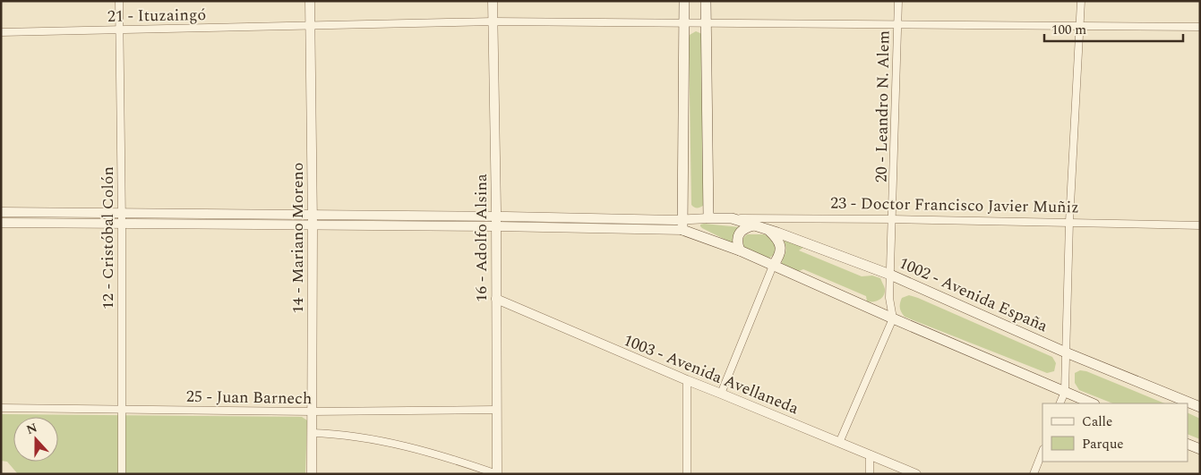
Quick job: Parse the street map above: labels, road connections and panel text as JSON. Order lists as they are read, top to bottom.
{
  "streets": {
    "main road": ["23 - Doctor Francisco Javier Muñiz", "1002 - Avenida España"],
    "street": [
      "21 - Ituzaingó",
      "20 - Leandro N. Alem",
      "12 - Cristóbal Colón",
      "14 - Mariano Moreno",
      "16 - Adolfo Alsina",
      "1003 - Avenida Avellaneda",
      "25 - Juan Barnech"
    ]
  },
  "crossings": [
    ["21 - Ituzaingó", "20 - Leandro N. Alem"],
    ["21 - Ituzaingó", "12 - Cristóbal Colón"],
    ["21 - Ituzaingó", "14 - Mariano Moreno"],
    ["21 - Ituzaingó", "16 - Adolfo Alsina"],
    ["20 - Leandro N. Alem", "23 - Doctor Francisco Javier Muñiz"],
    ["20 - Leandro N. Alem", "1002 - Avenida España"],
    ["23 - Doctor Francisco Javier Muñiz", "1002 - Avenida España"],
    ["12 - Cristóbal Colón", "25 - Juan Barnech"],
    ["14 - Mariano Moreno", "25 - Juan Barnech"],
    ["16 - Adolfo Alsina", "1003 - Avenida Avellaneda"],
    ["16 - Adolfo Alsina", "25 - Juan Barnech"]
  ],
  "legend": ["Calle", "Parque"],
  "scale_bar": "100 m",
  "north": "top"
}
